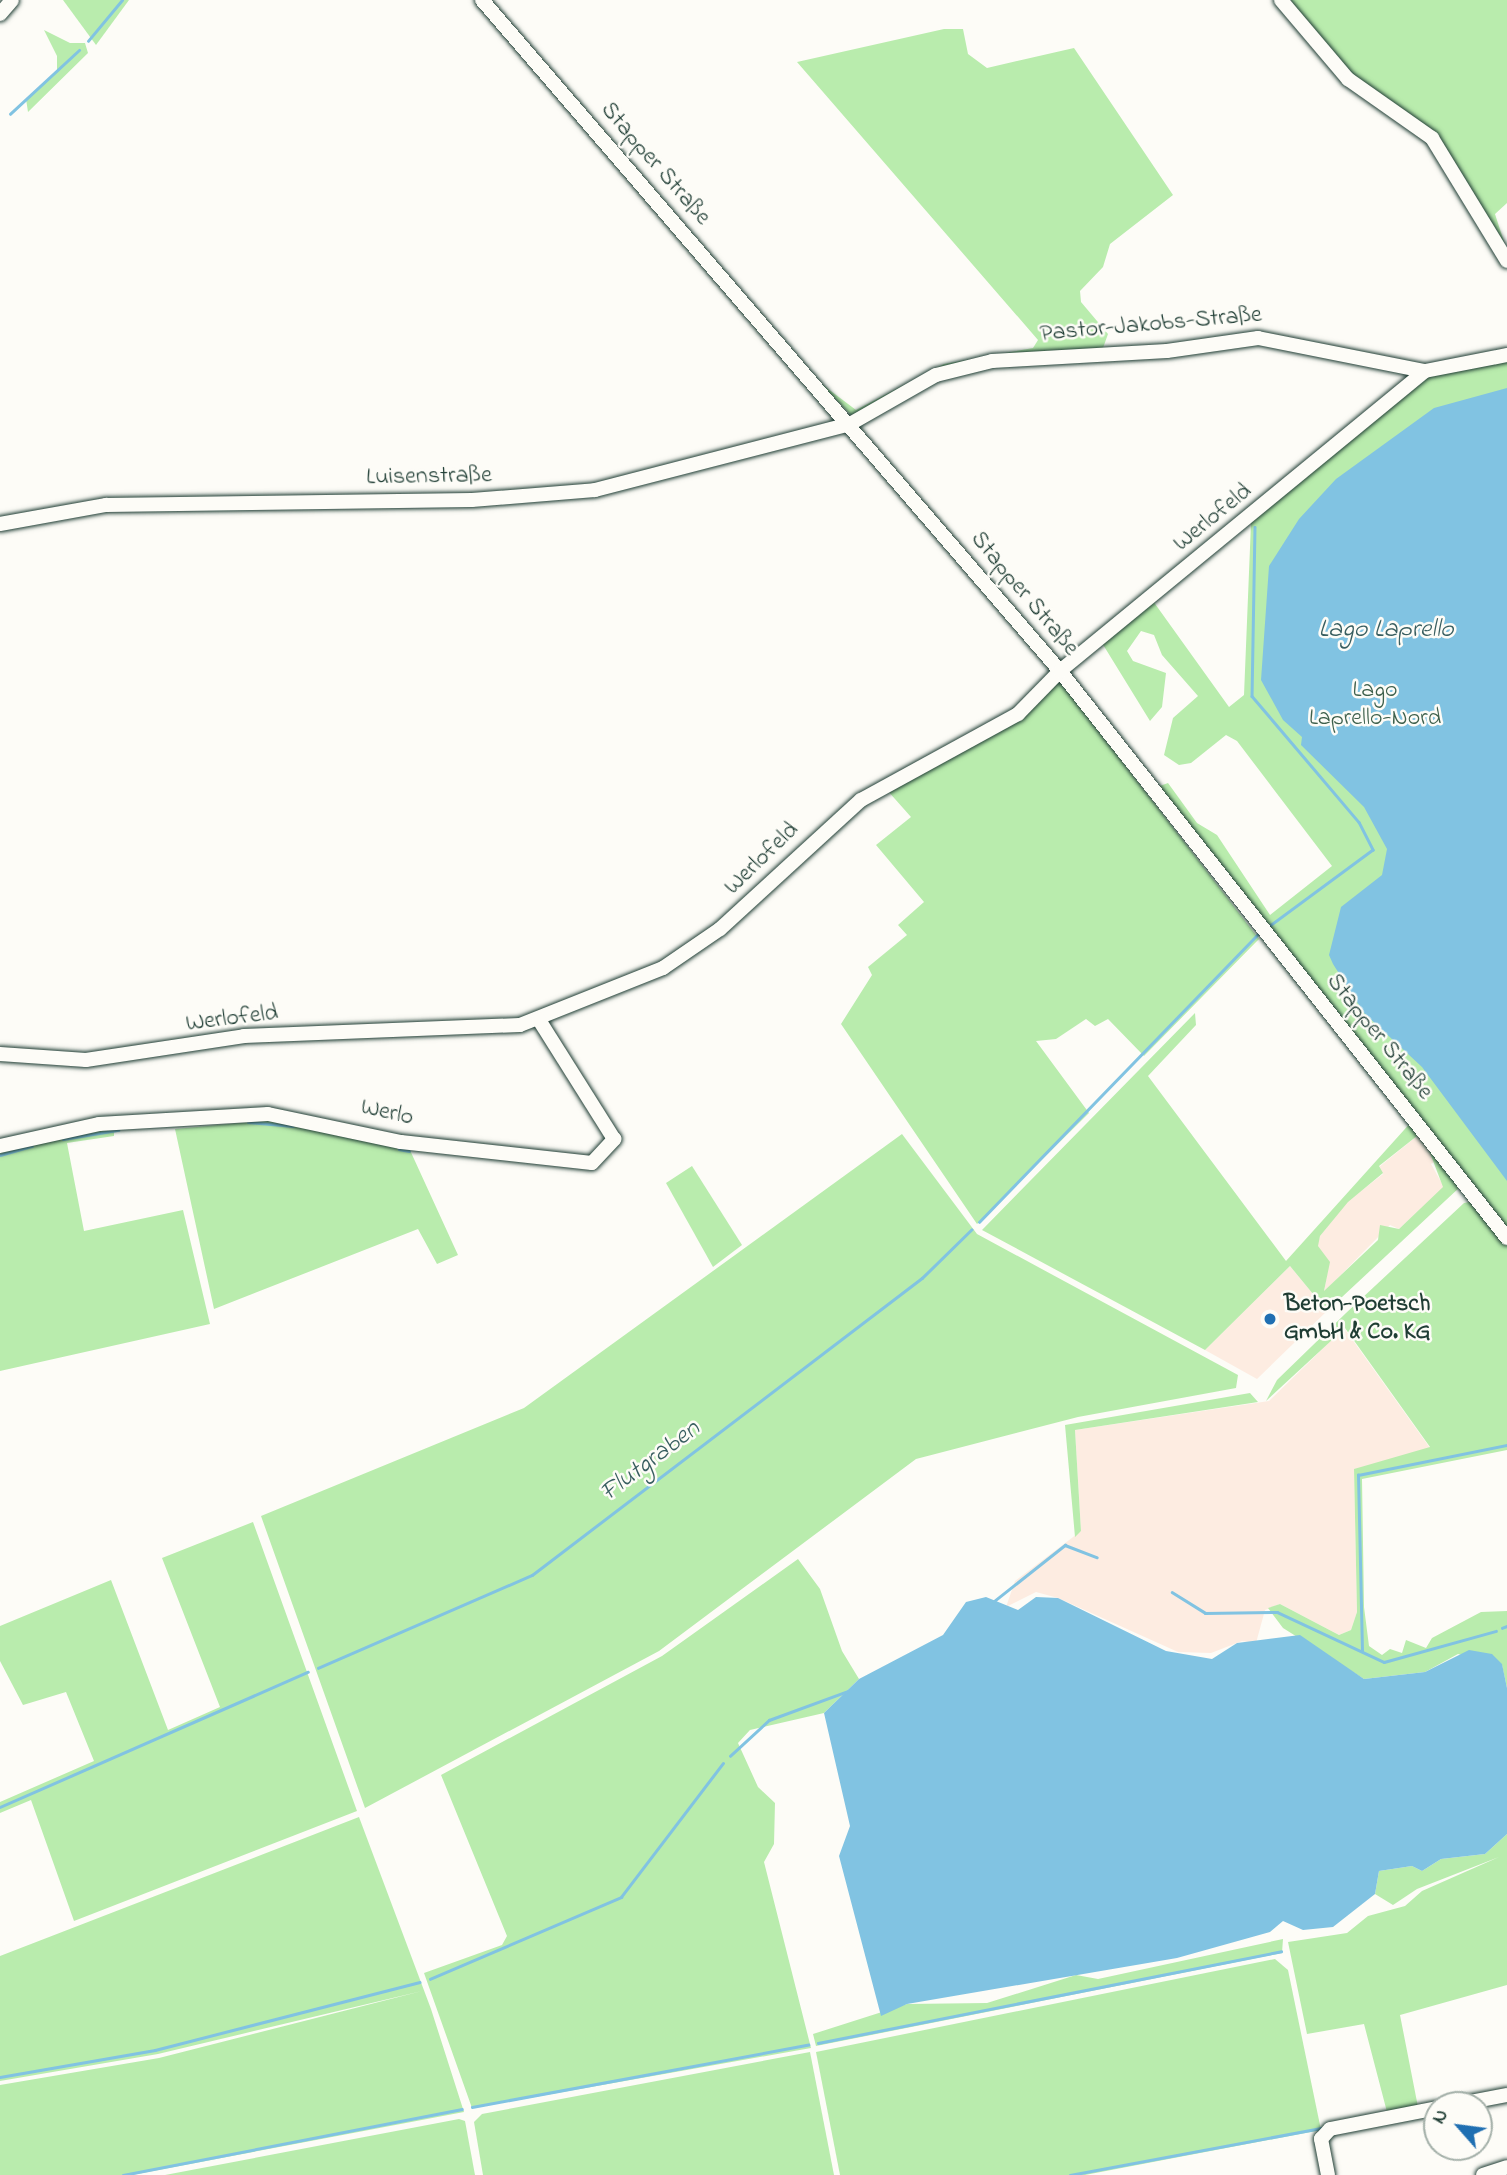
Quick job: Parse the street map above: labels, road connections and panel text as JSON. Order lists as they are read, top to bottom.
{
  "streets": {
    "street": [
      "Stapper Straße",
      "Pastor-Jakobs-Straße",
      "Luisenstraße",
      "Werlofeld",
      "Werlo"
    ]
  },
  "crossings": [
    ["Stapper Straße", "Pastor-Jakobs-Straße"],
    ["Stapper Straße", "Luisenstraße"],
    ["Stapper Straße", "Werlofeld"],
    ["Pastor-Jakobs-Straße", "Luisenstraße"],
    ["Pastor-Jakobs-Straße", "Werlofeld"],
    ["Werlofeld", "Werlo"]
  ],
  "water": ["Lago Laprello", "Flutgraben"],
  "parks": ["Lago Laprello-Nord"],
  "places": ["Beton-Poetsch GmbH & Co. KG"],
  "north": "top left"
}
